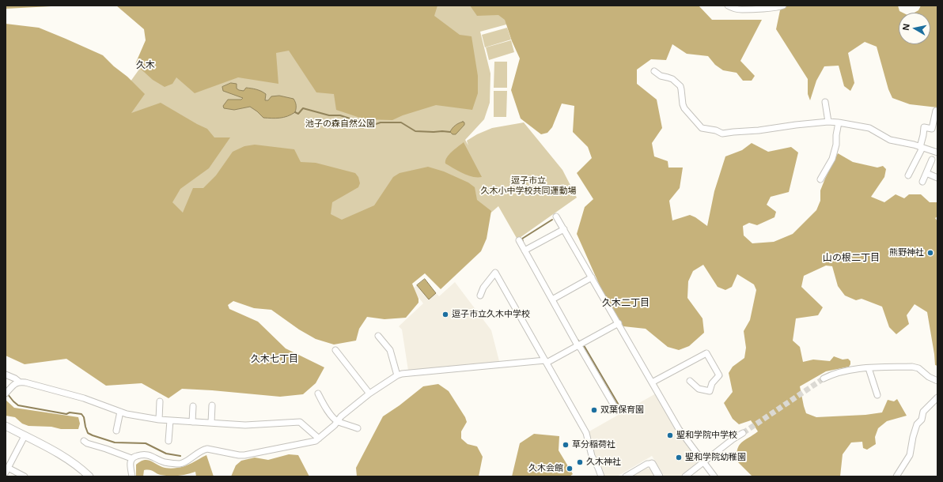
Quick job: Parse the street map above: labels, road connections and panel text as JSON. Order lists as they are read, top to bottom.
{
  "districts": [
    "久木",
    "山の根二丁目",
    "久木二丁目",
    "久木七丁目"
  ],
  "parks": ["池子の森自然公園", "逗子市立 久木小中学校共同運動場"],
  "places": [
    "熊野神社",
    "逗子市立久木中学校",
    "双葉保育園",
    "聖和学院中学校",
    "草分稲荷社",
    "聖和学院幼稚園",
    "久木神社",
    "久木会館"
  ],
  "north": "left"
}
